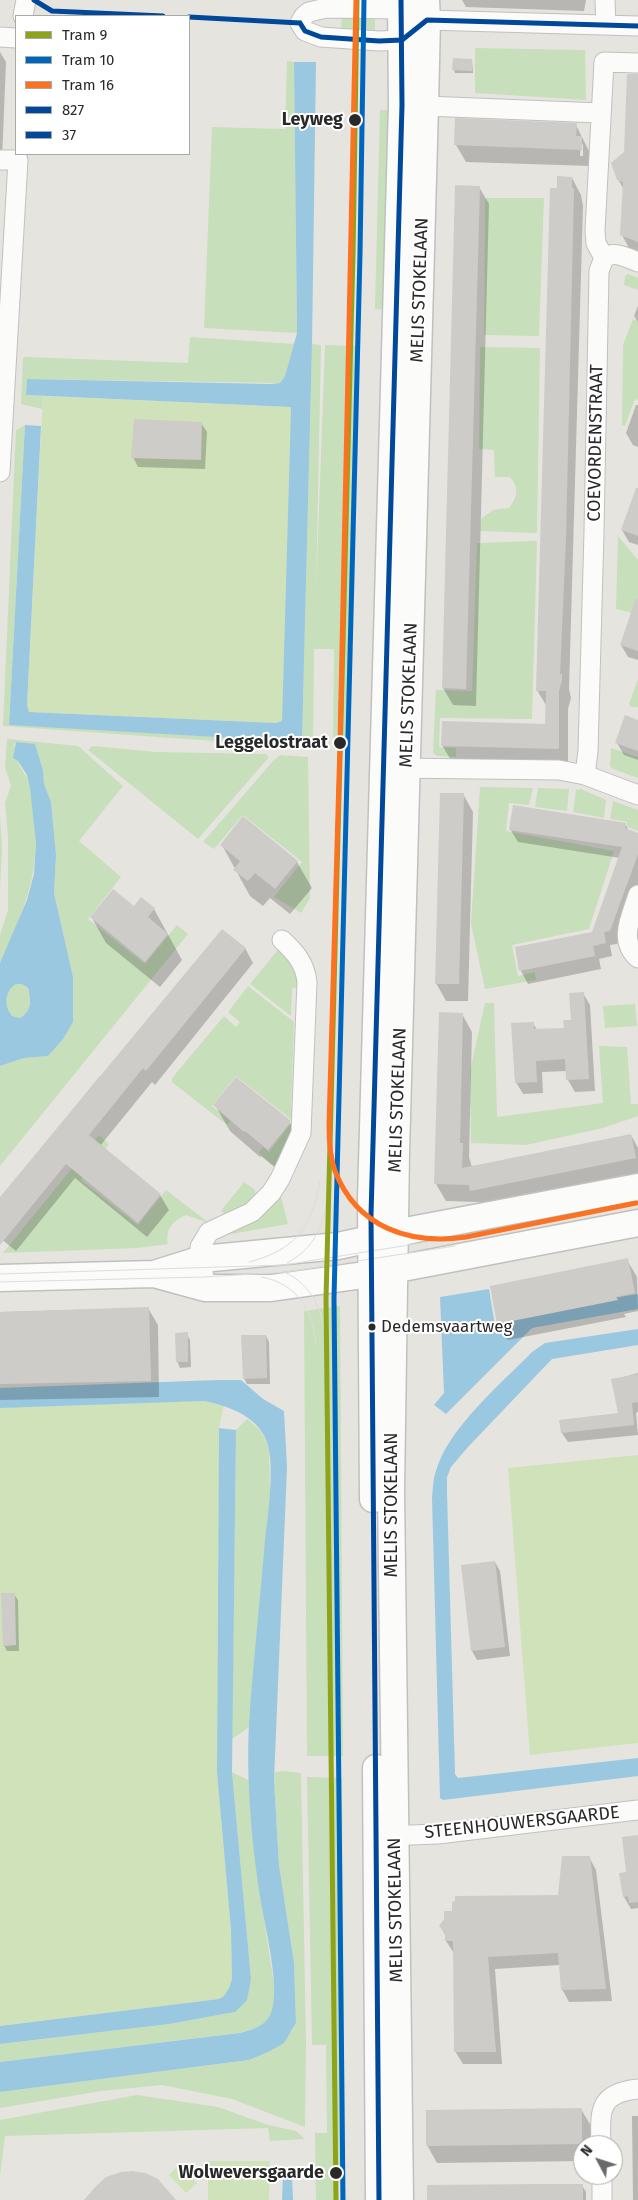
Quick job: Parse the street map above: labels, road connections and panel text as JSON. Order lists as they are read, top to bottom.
{
  "streets": {
    "street": ["MELIS STOKELAAN", "COEVORDENSTRAAT", "STEENHOUWERSGAARDE"]
  },
  "crossings": [
    ["MELIS STOKELAAN", "STEENHOUWERSGAARDE"]
  ],
  "places": [
    "Leyweg",
    "Leggelostraat",
    "Dedemsvaartweg",
    "Wolweversgaarde"
  ],
  "lines": [
    "tram line 9",
    "tram line 10",
    "tram line 16",
    "transit line 827",
    "transit line 37"
  ],
  "legend": [
    "Tram 9",
    "Tram 10",
    "Tram 16",
    "827",
    "37"
  ],
  "north": "top left"
}
